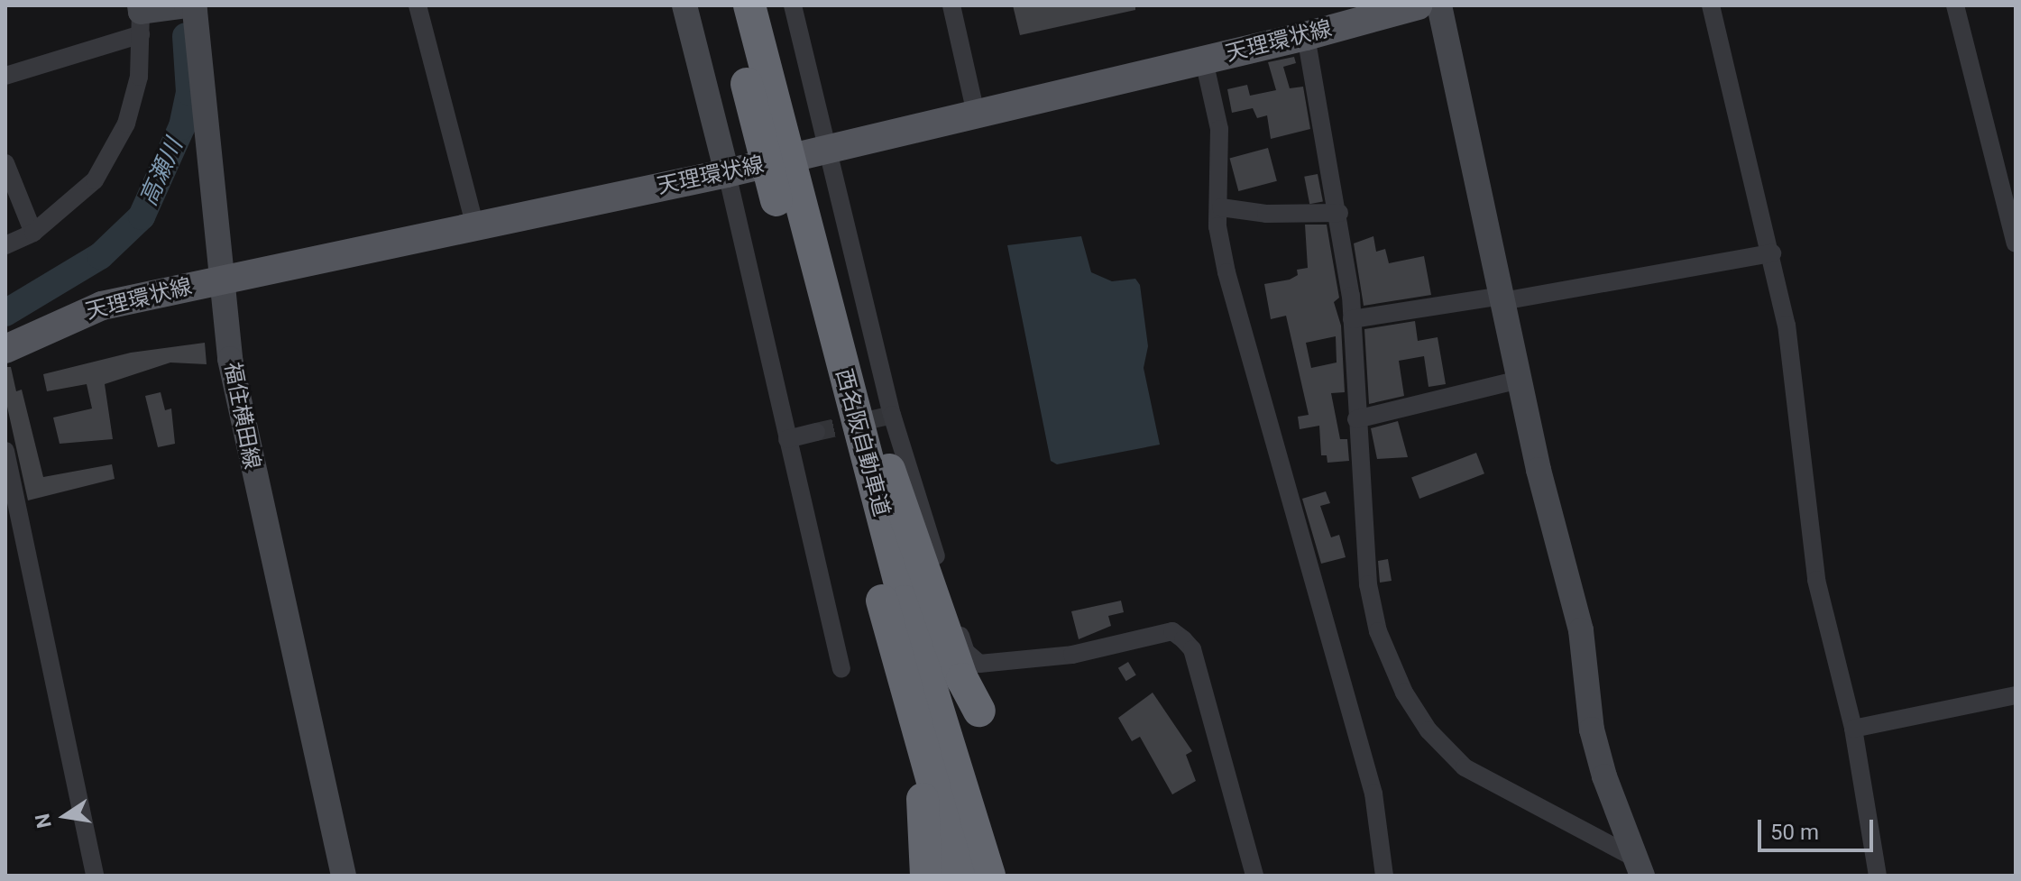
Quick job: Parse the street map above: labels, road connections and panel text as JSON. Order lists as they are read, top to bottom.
{
  "streets": {
    "highway": ["西名阪自動車道"],
    "main road": ["天理環状線"],
    "street": ["福住横田線"]
  },
  "crossings": [
    ["天理環状線", "福住横田線"]
  ],
  "water": ["高瀬川"],
  "scale_bar": "50 m",
  "north": "left"
}
